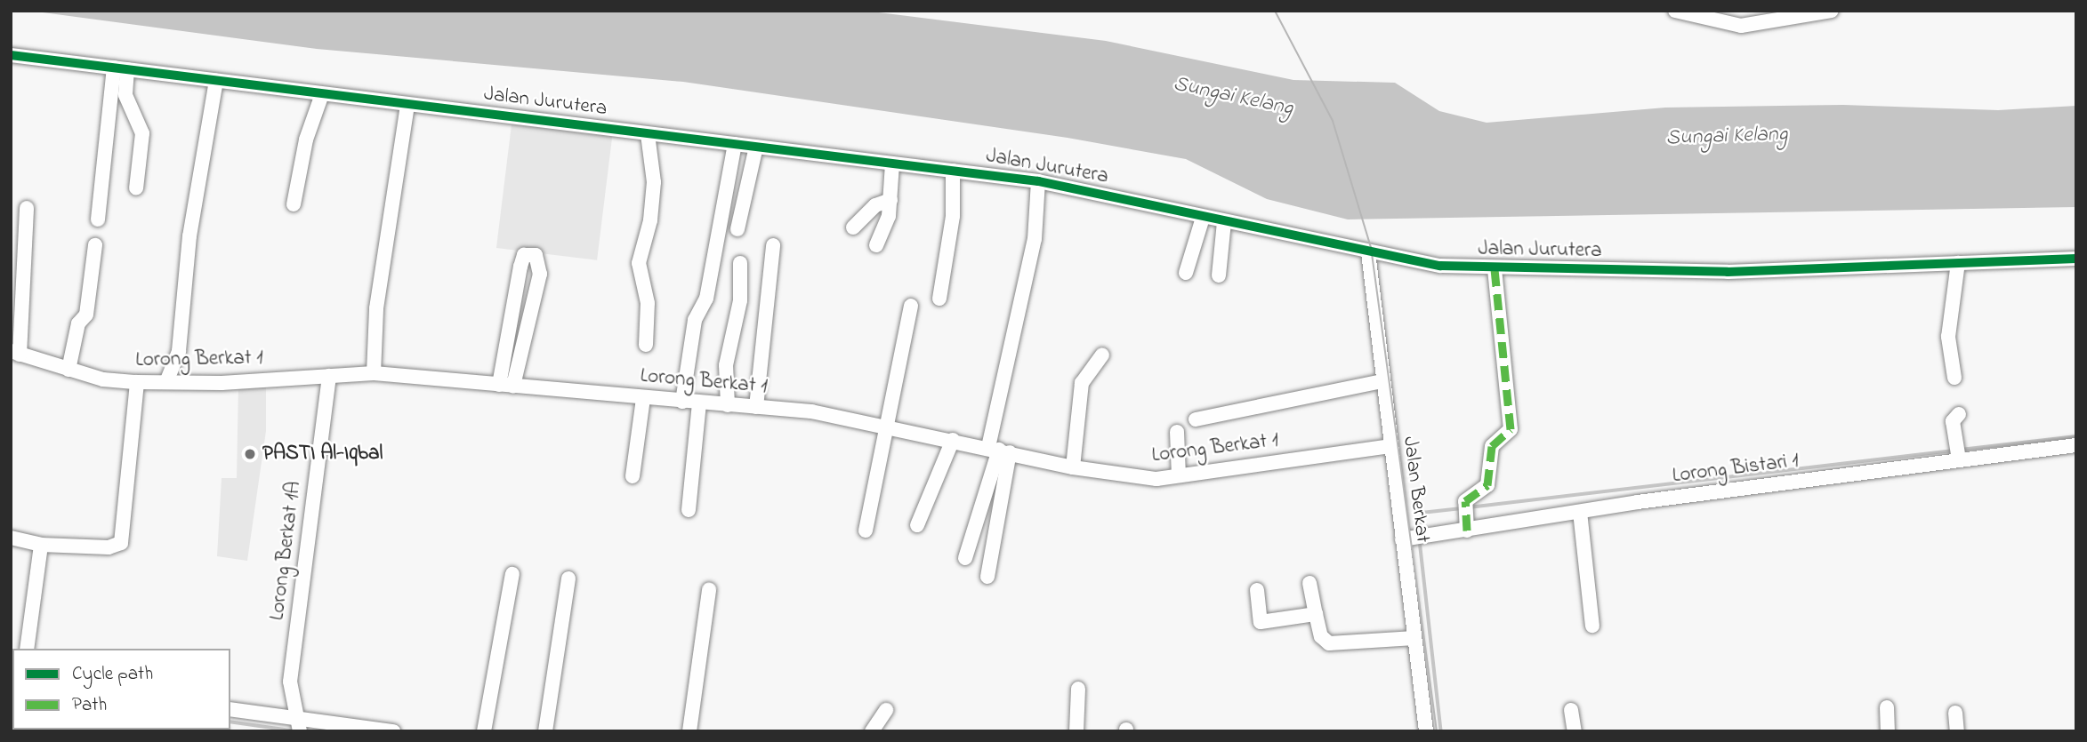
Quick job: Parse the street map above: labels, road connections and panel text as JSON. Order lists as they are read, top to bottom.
{
  "streets": {
    "street": [
      "Jalan Jurutera",
      "Lorong Berkat 1",
      "Lorong Bistari 1",
      "Jalan Berkat",
      "Lorong Berkat 1A"
    ]
  },
  "crossings": [
    ["Jalan Jurutera", "Jalan Berkat"],
    ["Lorong Berkat 1", "Jalan Berkat"],
    ["Lorong Berkat 1", "Lorong Berkat 1A"],
    ["Lorong Bistari 1", "Jalan Berkat"]
  ],
  "water": ["Sungai Kelang"],
  "places": ["PASTI Al-Iqbal"],
  "legend": ["Cycle path", "Path"]
}
